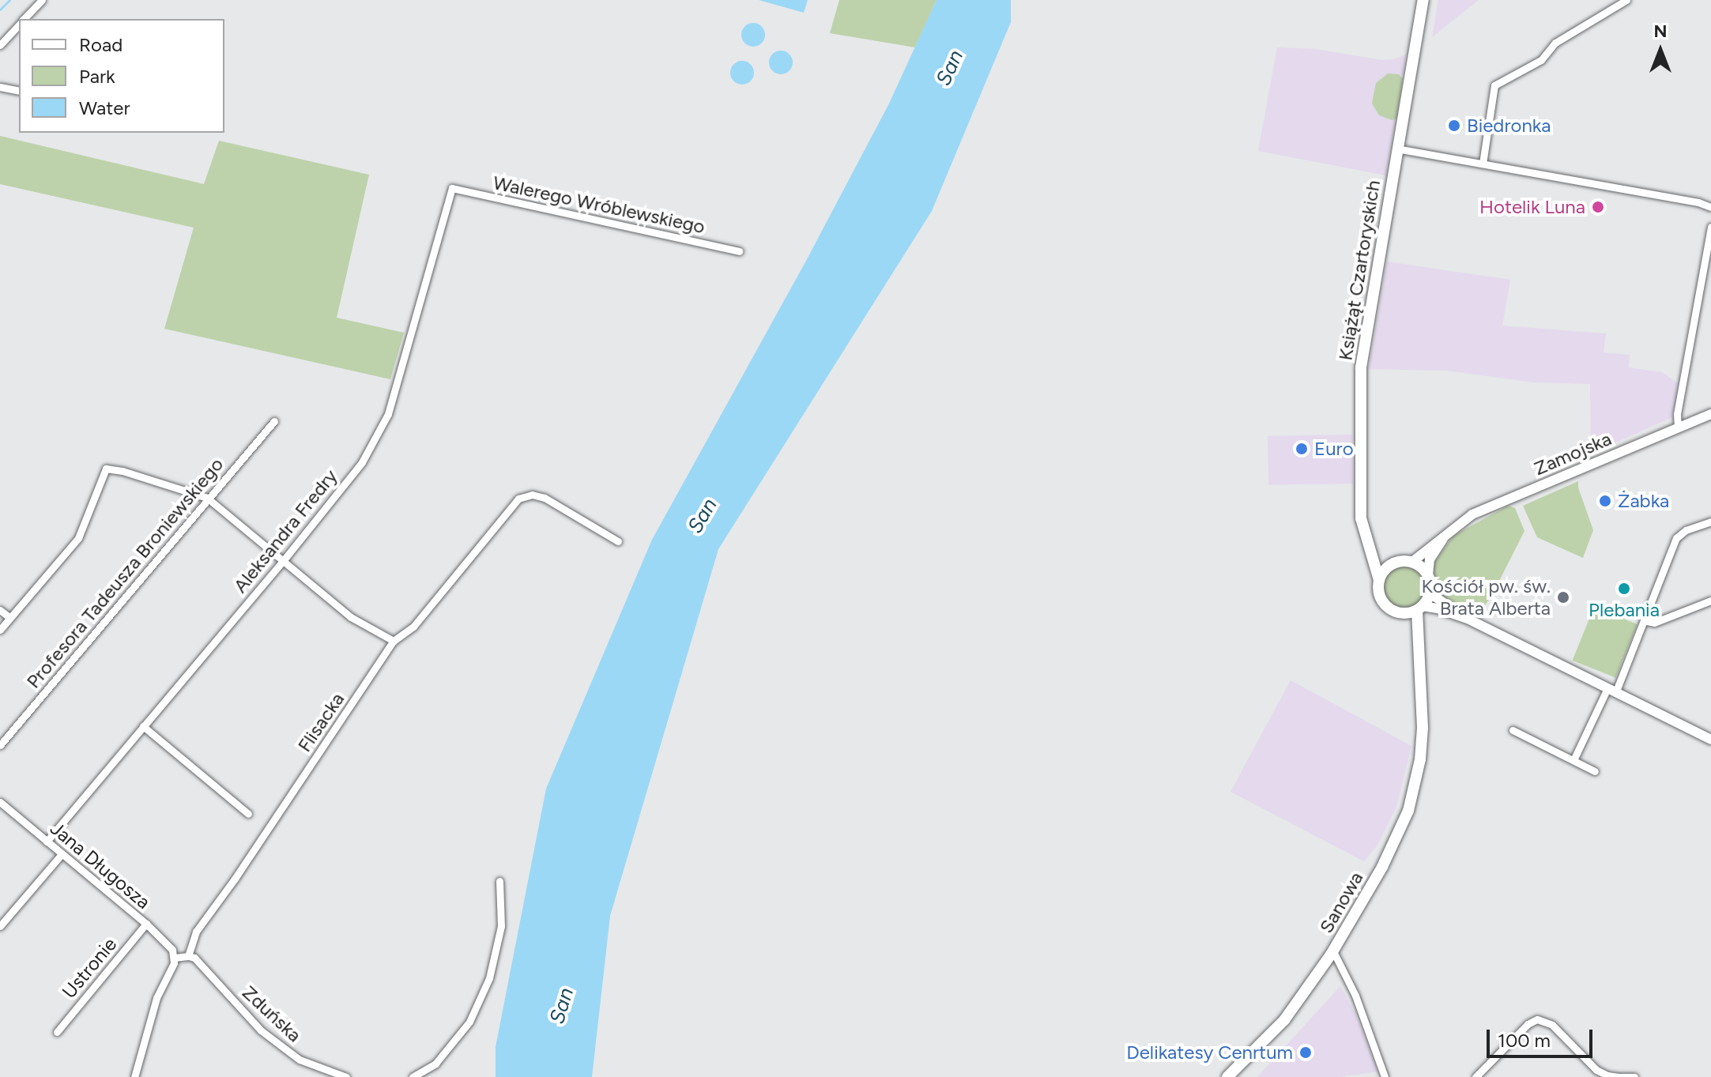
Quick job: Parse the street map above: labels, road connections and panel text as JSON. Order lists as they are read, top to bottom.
{
  "streets": {
    "main road": ["Książąt Czartoryskich", "Sanowa"],
    "street": [
      "Walerego Wróblewskiego",
      "Zamojska",
      "Aleksandra Fredry",
      "Profesora Tadeusza Broniewskiego",
      "Flisacka",
      "Jana Długosza",
      "Ustronie",
      "Zduńska"
    ]
  },
  "crossings": [
    ["Walerego Wróblewskiego", "Aleksandra Fredry"],
    ["Książąt Czartoryskich", "Zamojska"],
    ["Aleksandra Fredry", "Jana Długosza"],
    ["Flisacka", "Zduńska"],
    ["Jana Długosza", "Ustronie"]
  ],
  "water": ["San"],
  "places": [
    "Biedronka",
    "Hotelik Luna",
    "Euro",
    "Żabka",
    "Plebania",
    "Kościół pw. św. Brata Alberta",
    "Delikatesy Cenrtum"
  ],
  "legend": ["Road", "Park", "Water"],
  "scale_bar": "100 m",
  "north": "top"
}
